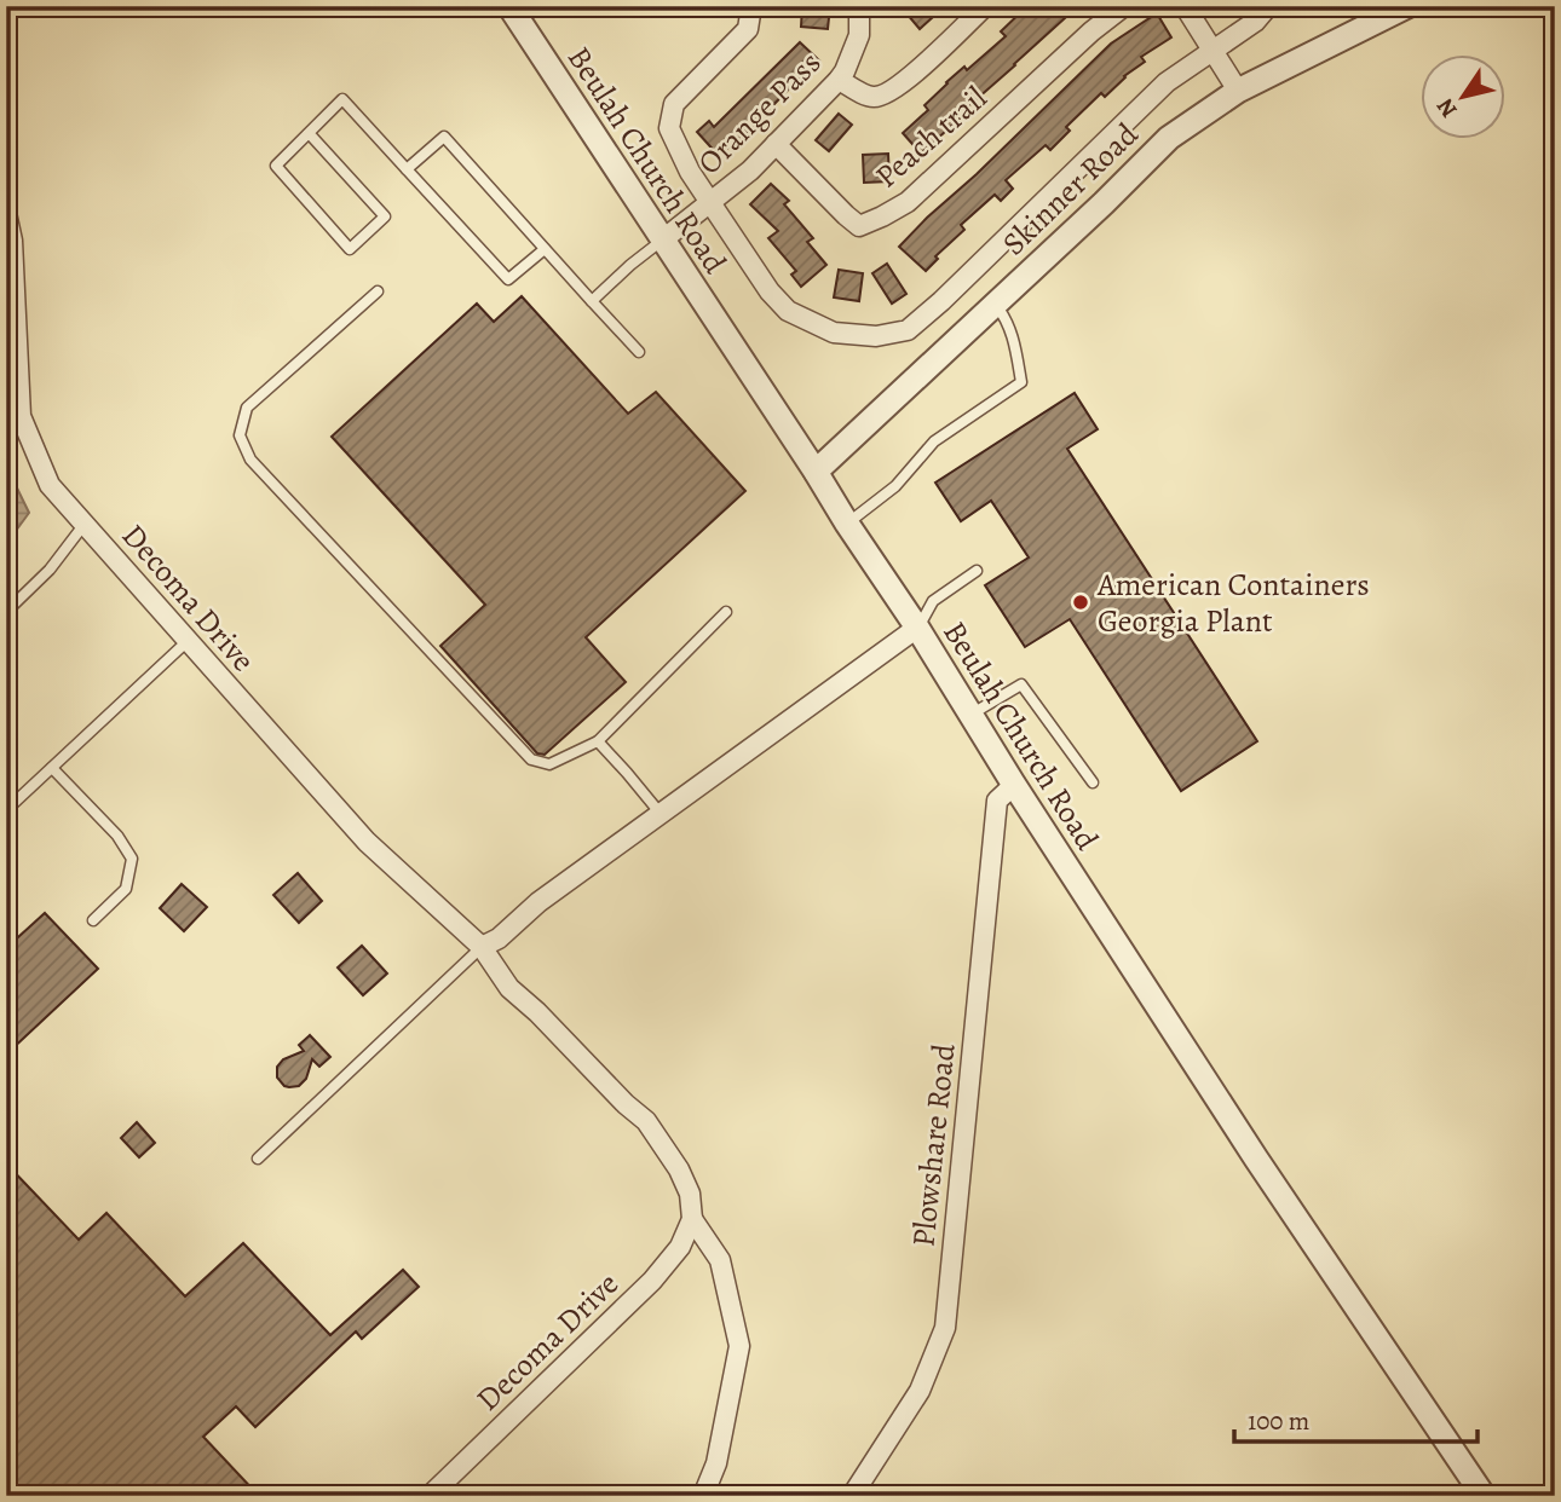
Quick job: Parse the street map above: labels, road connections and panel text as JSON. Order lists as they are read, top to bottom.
{
  "streets": {
    "street": [
      "Orange Pass",
      "Peach trail",
      "Beulah Church Road",
      "Skinner Road",
      "Decoma Drive",
      "Plowshare Road"
    ]
  },
  "crossings": [
    ["Orange Pass", "Peach trail"],
    ["Orange Pass", "Beulah Church Road"],
    ["Beulah Church Road", "Skinner Road"],
    ["Beulah Church Road", "Plowshare Road"]
  ],
  "places": ["American Containers Georgia Plant"],
  "scale_bar": "100 m",
  "north": "bottom left"
}
